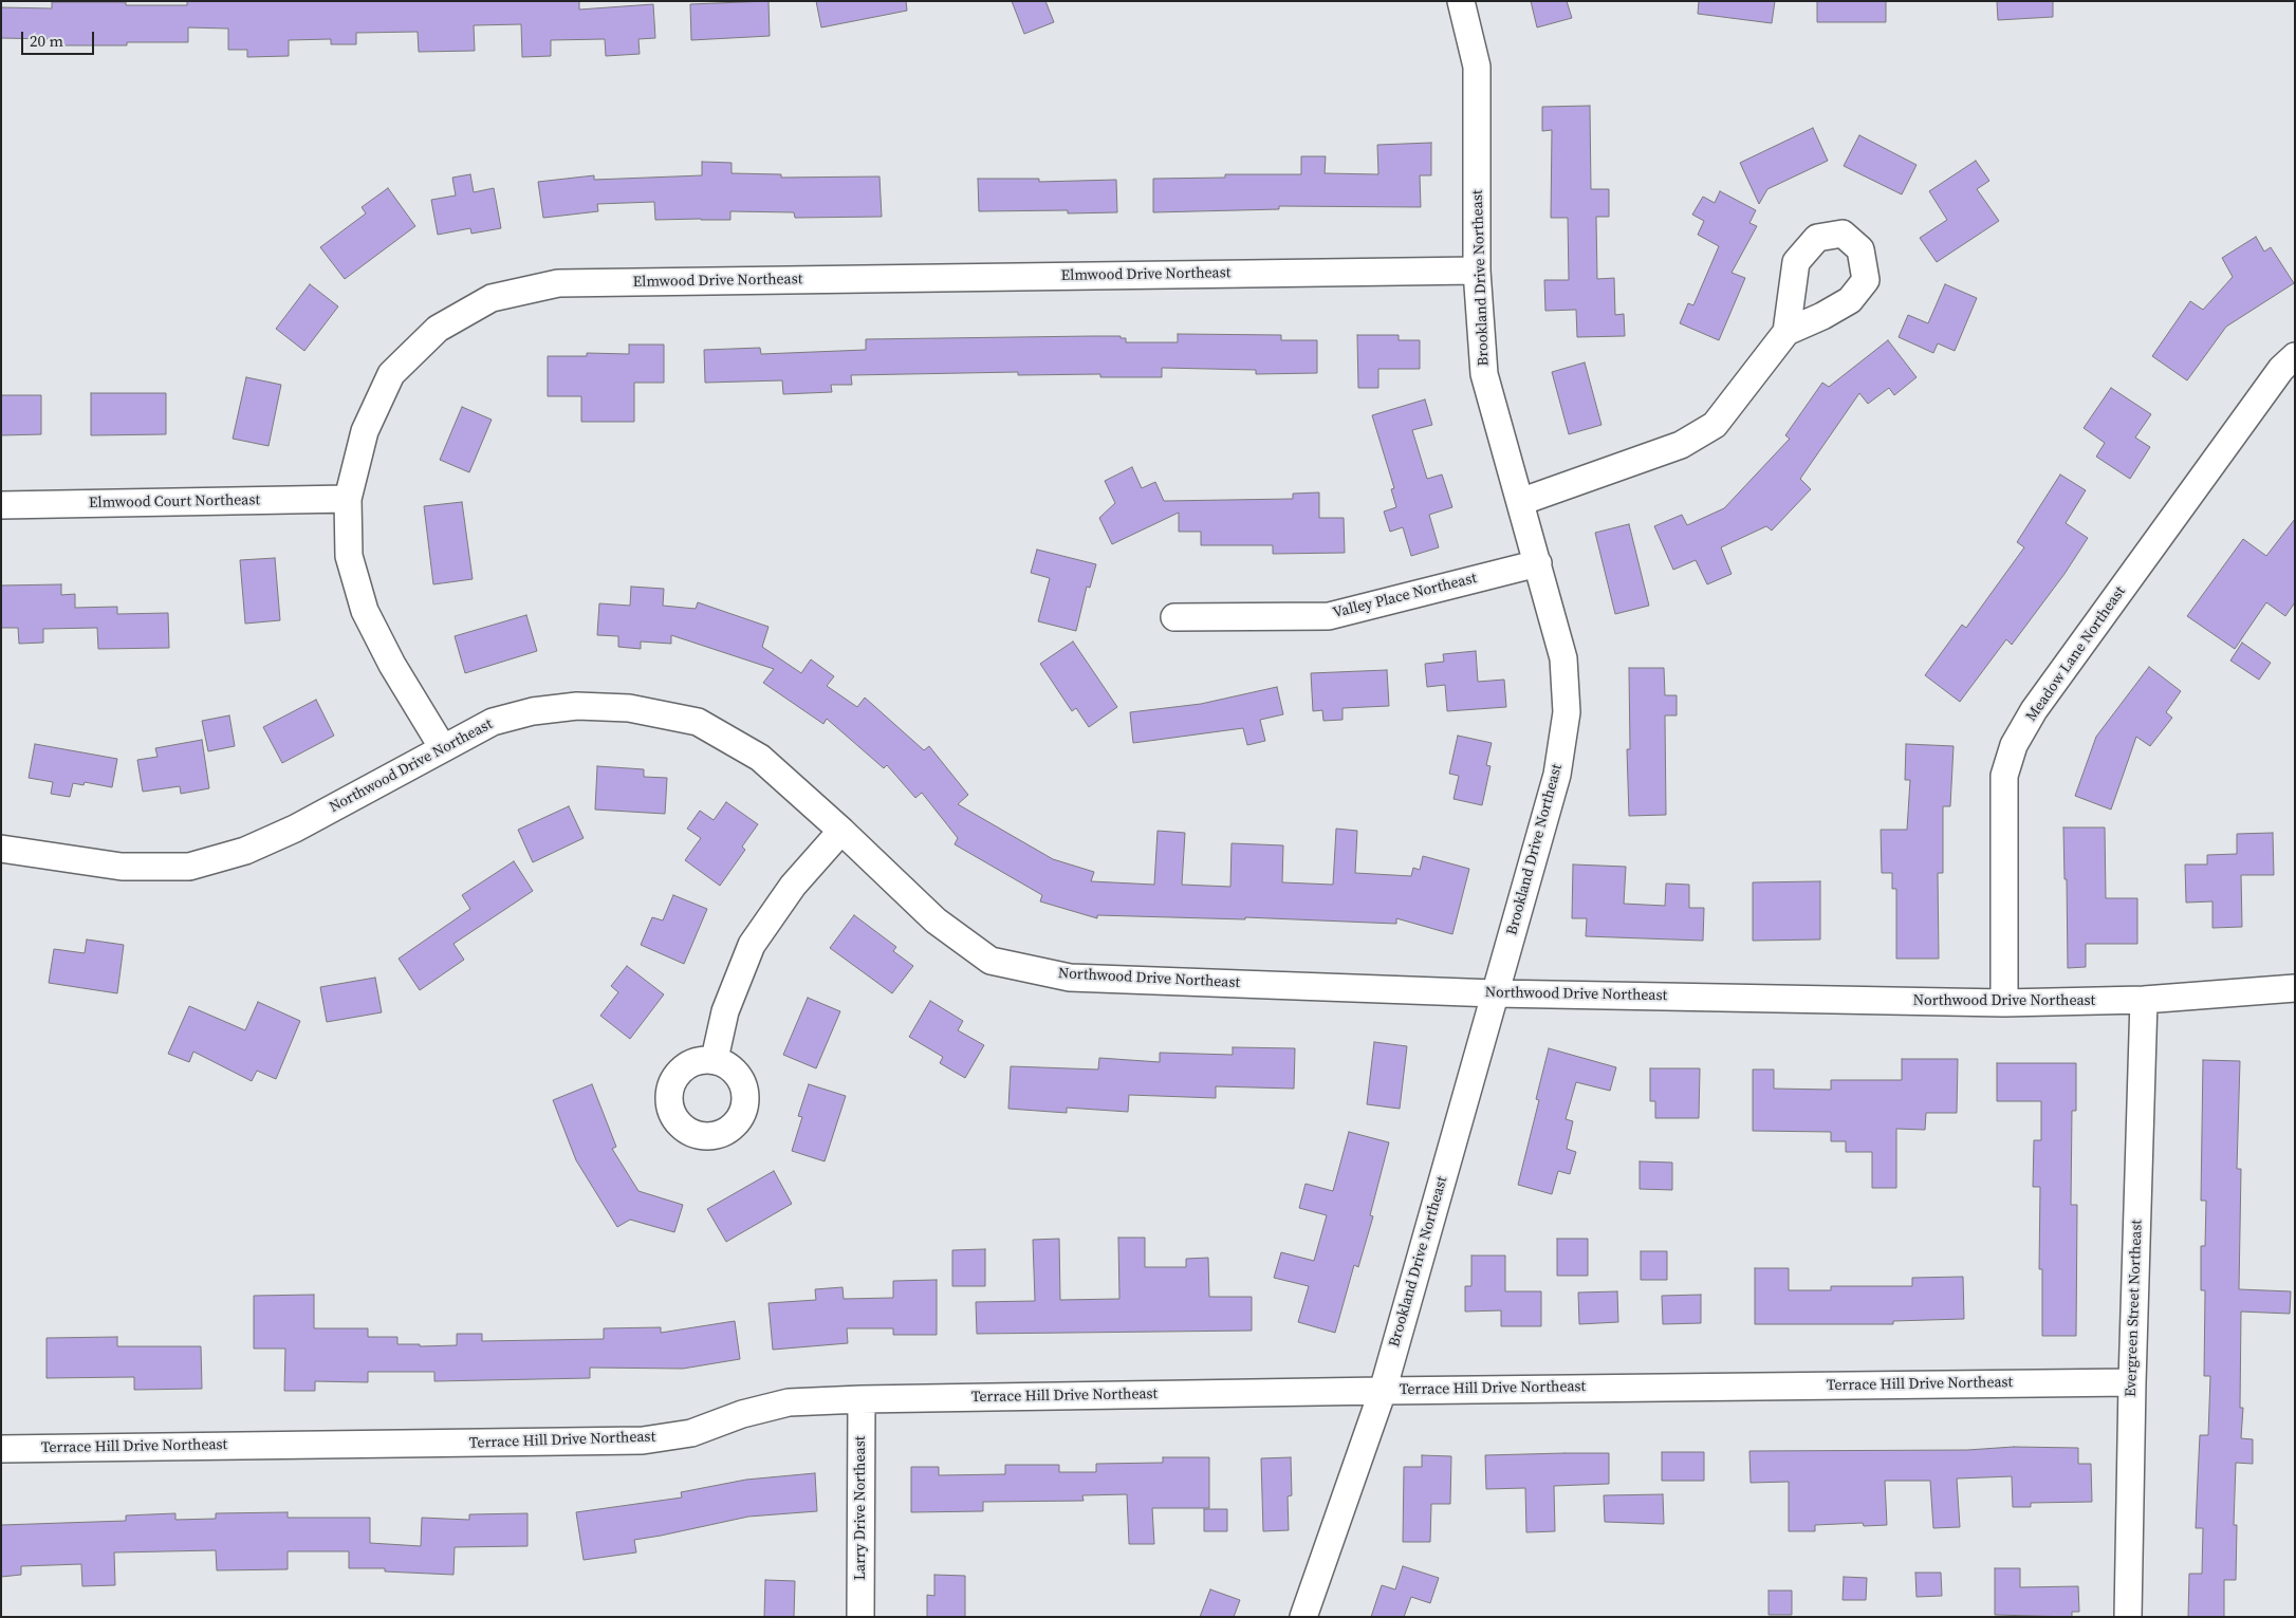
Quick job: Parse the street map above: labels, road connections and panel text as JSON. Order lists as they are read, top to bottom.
{
  "streets": {
    "street": [
      "Elmwood Drive Northeast",
      "Brookland Drive Northeast",
      "Elmwood Court Northeast",
      "Valley Place Northeast",
      "Meadow Lane Northeast",
      "Northwood Drive Northeast",
      "Evergreen Street Northeast",
      "Terrace Hill Drive Northeast",
      "Larry Drive Northeast"
    ]
  },
  "crossings": [
    ["Elmwood Drive Northeast", "Brookland Drive Northeast"],
    ["Elmwood Drive Northeast", "Elmwood Court Northeast"],
    ["Elmwood Drive Northeast", "Northwood Drive Northeast"],
    ["Brookland Drive Northeast", "Valley Place Northeast"],
    ["Brookland Drive Northeast", "Northwood Drive Northeast"],
    ["Brookland Drive Northeast", "Terrace Hill Drive Northeast"],
    ["Meadow Lane Northeast", "Northwood Drive Northeast"],
    ["Northwood Drive Northeast", "Evergreen Street Northeast"],
    ["Evergreen Street Northeast", "Terrace Hill Drive Northeast"],
    ["Terrace Hill Drive Northeast", "Larry Drive Northeast"]
  ],
  "scale_bar": "20 m"
}
